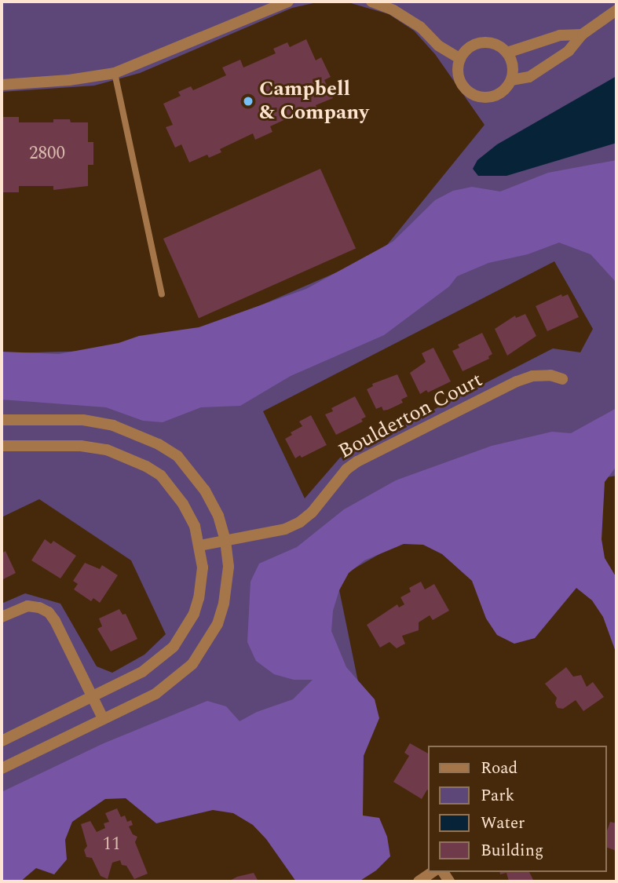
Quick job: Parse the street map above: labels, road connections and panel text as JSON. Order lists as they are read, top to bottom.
{
  "streets": {
    "street": ["Boulderton Court"]
  },
  "places": ["Campbell & Company"],
  "house_numbers": ["2800", "11"],
  "legend": [
    "Road",
    "Park",
    "Water",
    "Building"
  ]
}
